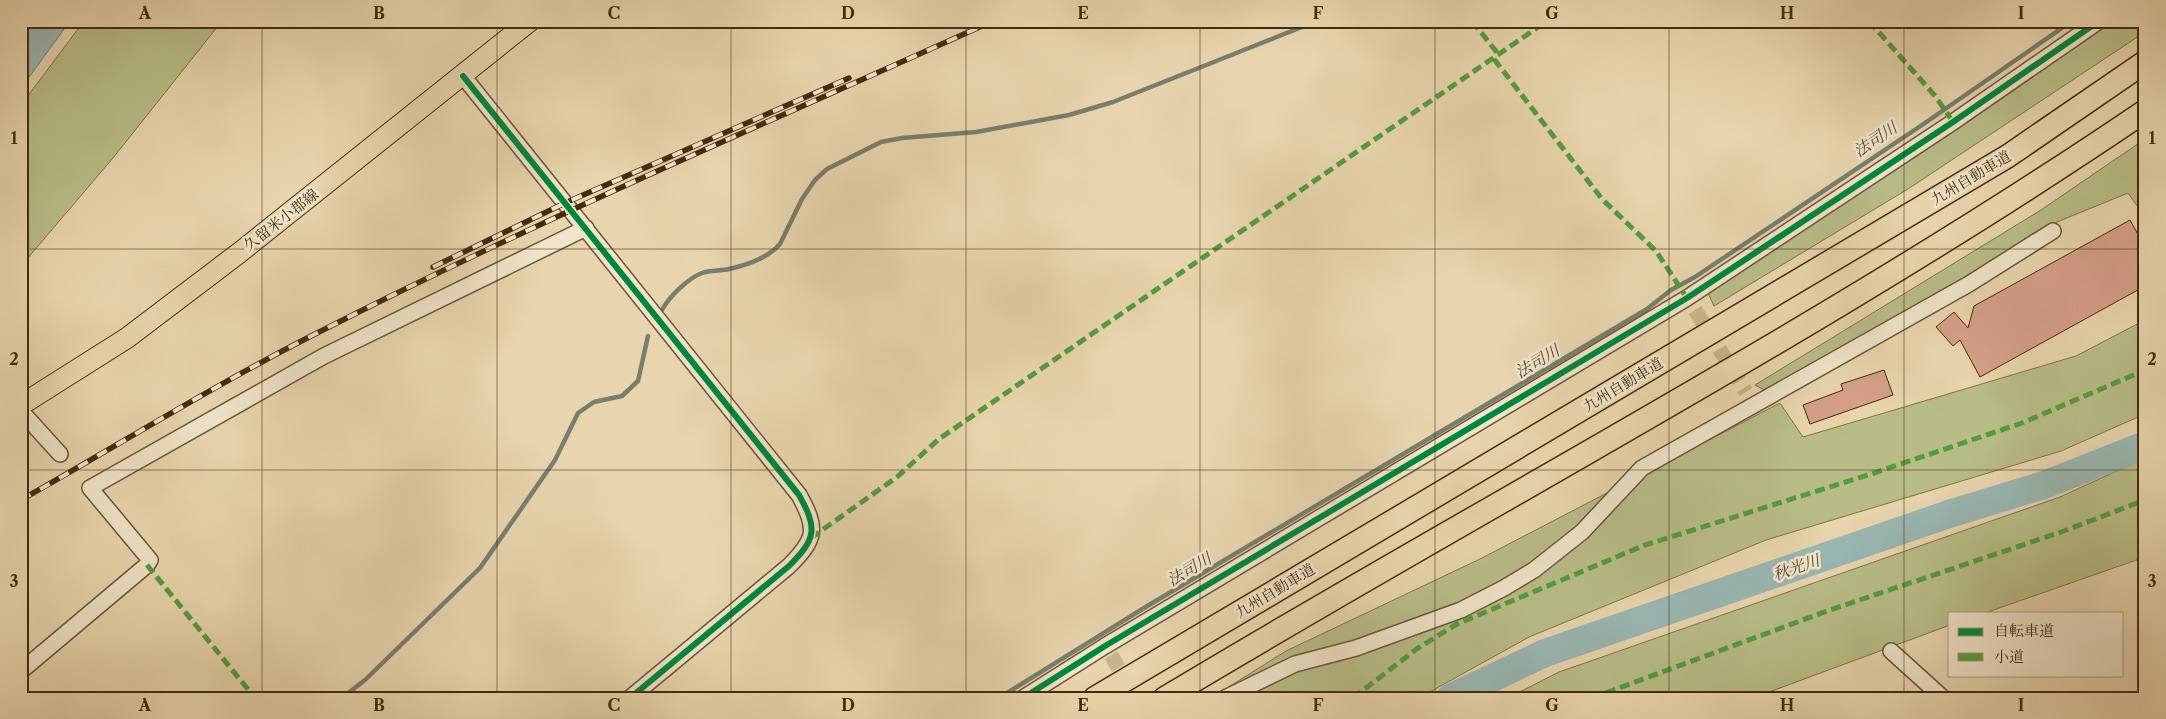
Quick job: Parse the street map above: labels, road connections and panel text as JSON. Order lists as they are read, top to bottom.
{
  "streets": {
    "highway": ["九州自動車道"],
    "main road": ["久留米小郡線"]
  },
  "water": ["法司川", "秋光川"],
  "legend": ["自転車道", "小道"],
  "grid": {
    "columns": [
      "A",
      "B",
      "C",
      "D",
      "E",
      "F",
      "G",
      "H",
      "I"
    ],
    "rows": ["1", "2", "3"]
  }
}
